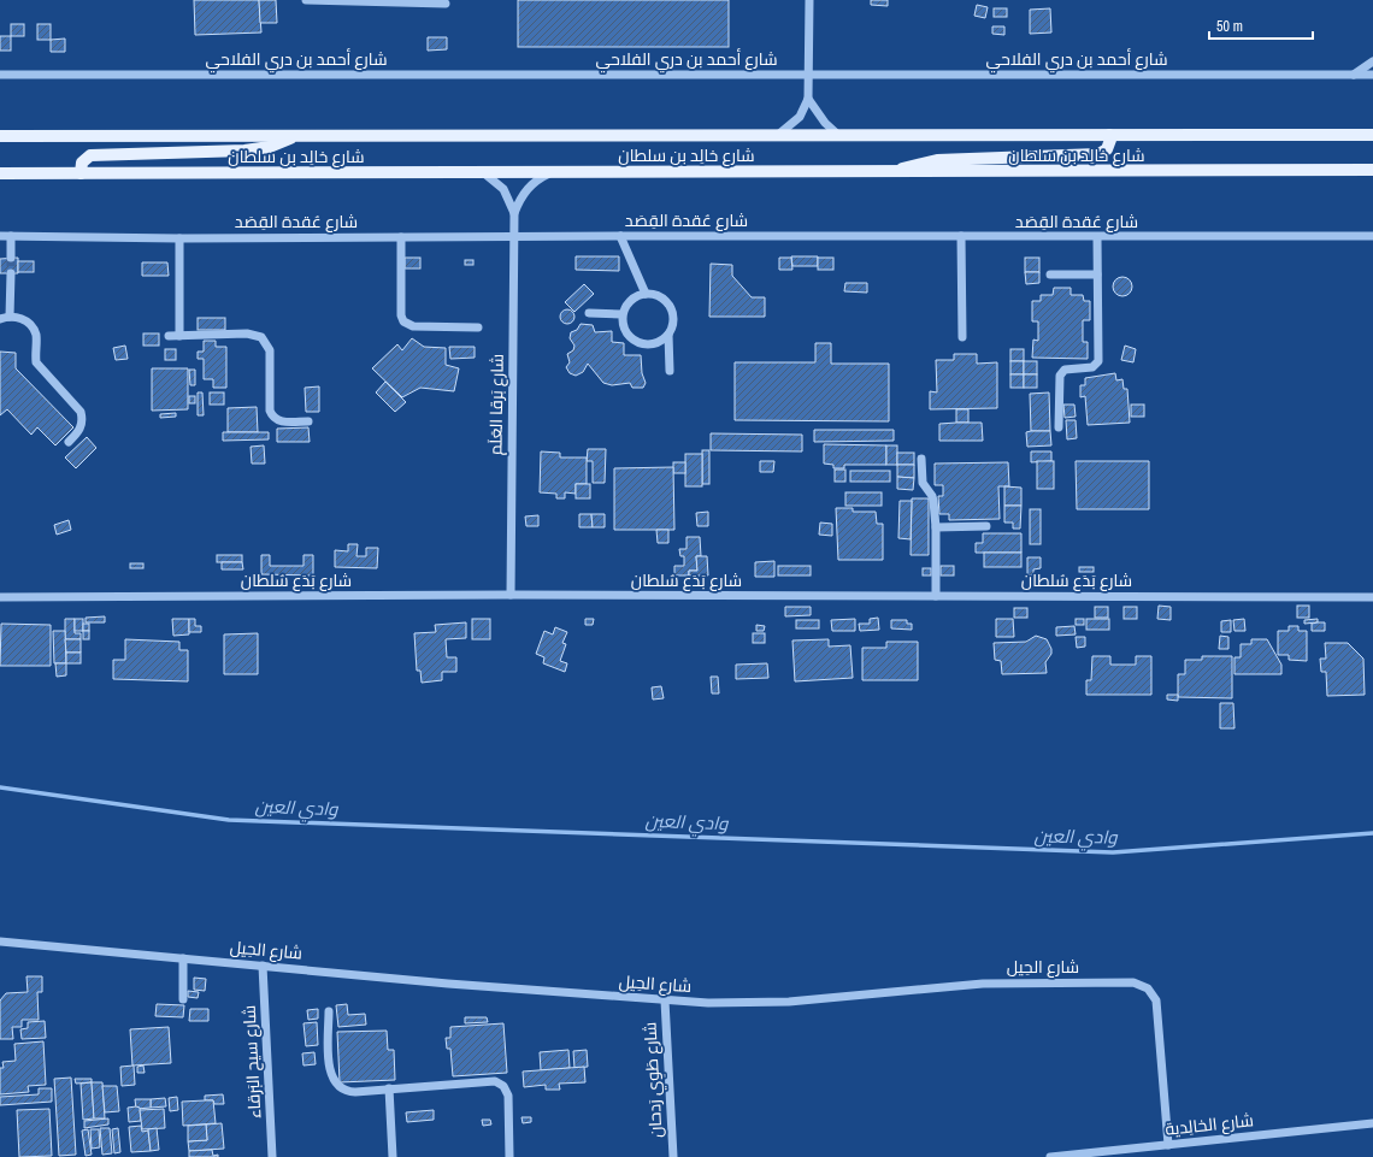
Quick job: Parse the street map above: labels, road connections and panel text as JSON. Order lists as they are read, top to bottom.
{
  "streets": {
    "main road": ["شارع خالِد بن سلطان"],
    "street": [
      "شارع أحمد بن دري الفلاحي",
      "شارع عُقدة القِصَد",
      "شارع بَرقا العَلَم",
      "شارع بَدَع سُلطان",
      "شارع الحِيل",
      "شارع سيح البَرقاء",
      "شارع طَوِي رَدحان",
      "شارع الخالِدية"
    ]
  },
  "crossings": [
    ["شارع خالِد بن سلطان", "شارع بَرقا العَلَم"],
    ["شارع عُقدة القِصَد", "شارع بَرقا العَلَم"],
    ["شارع بَرقا العَلَم", "شارع بَدَع سُلطان"],
    ["شارع الحِيل", "شارع سيح البَرقاء"],
    ["شارع الحِيل", "شارع طَوِي رَدحان"],
    ["شارع الحِيل", "شارع الخالِدية"]
  ],
  "water": ["وادي العين"],
  "scale_bar": "50 m"
}
